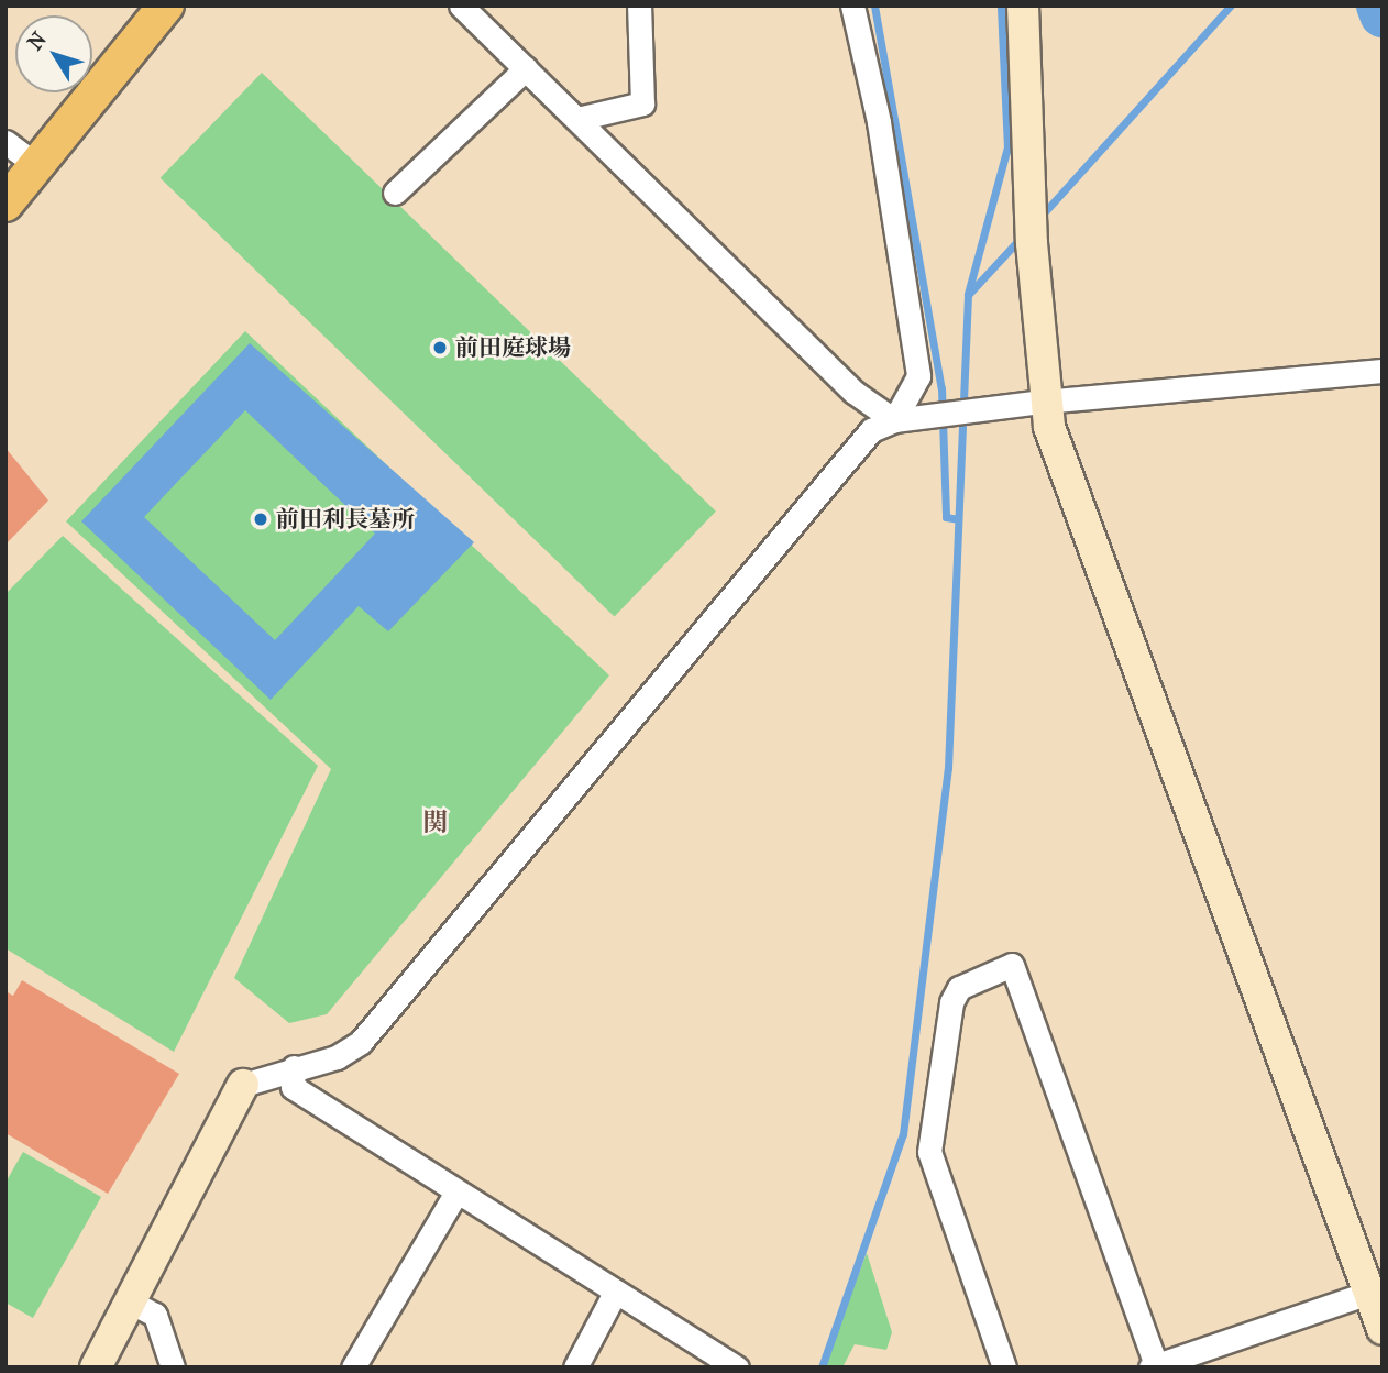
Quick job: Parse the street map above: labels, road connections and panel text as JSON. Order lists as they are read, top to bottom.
{
  "districts": ["関"],
  "places": ["前田庭球場", "前田利長墓所"],
  "north": "top left"
}
